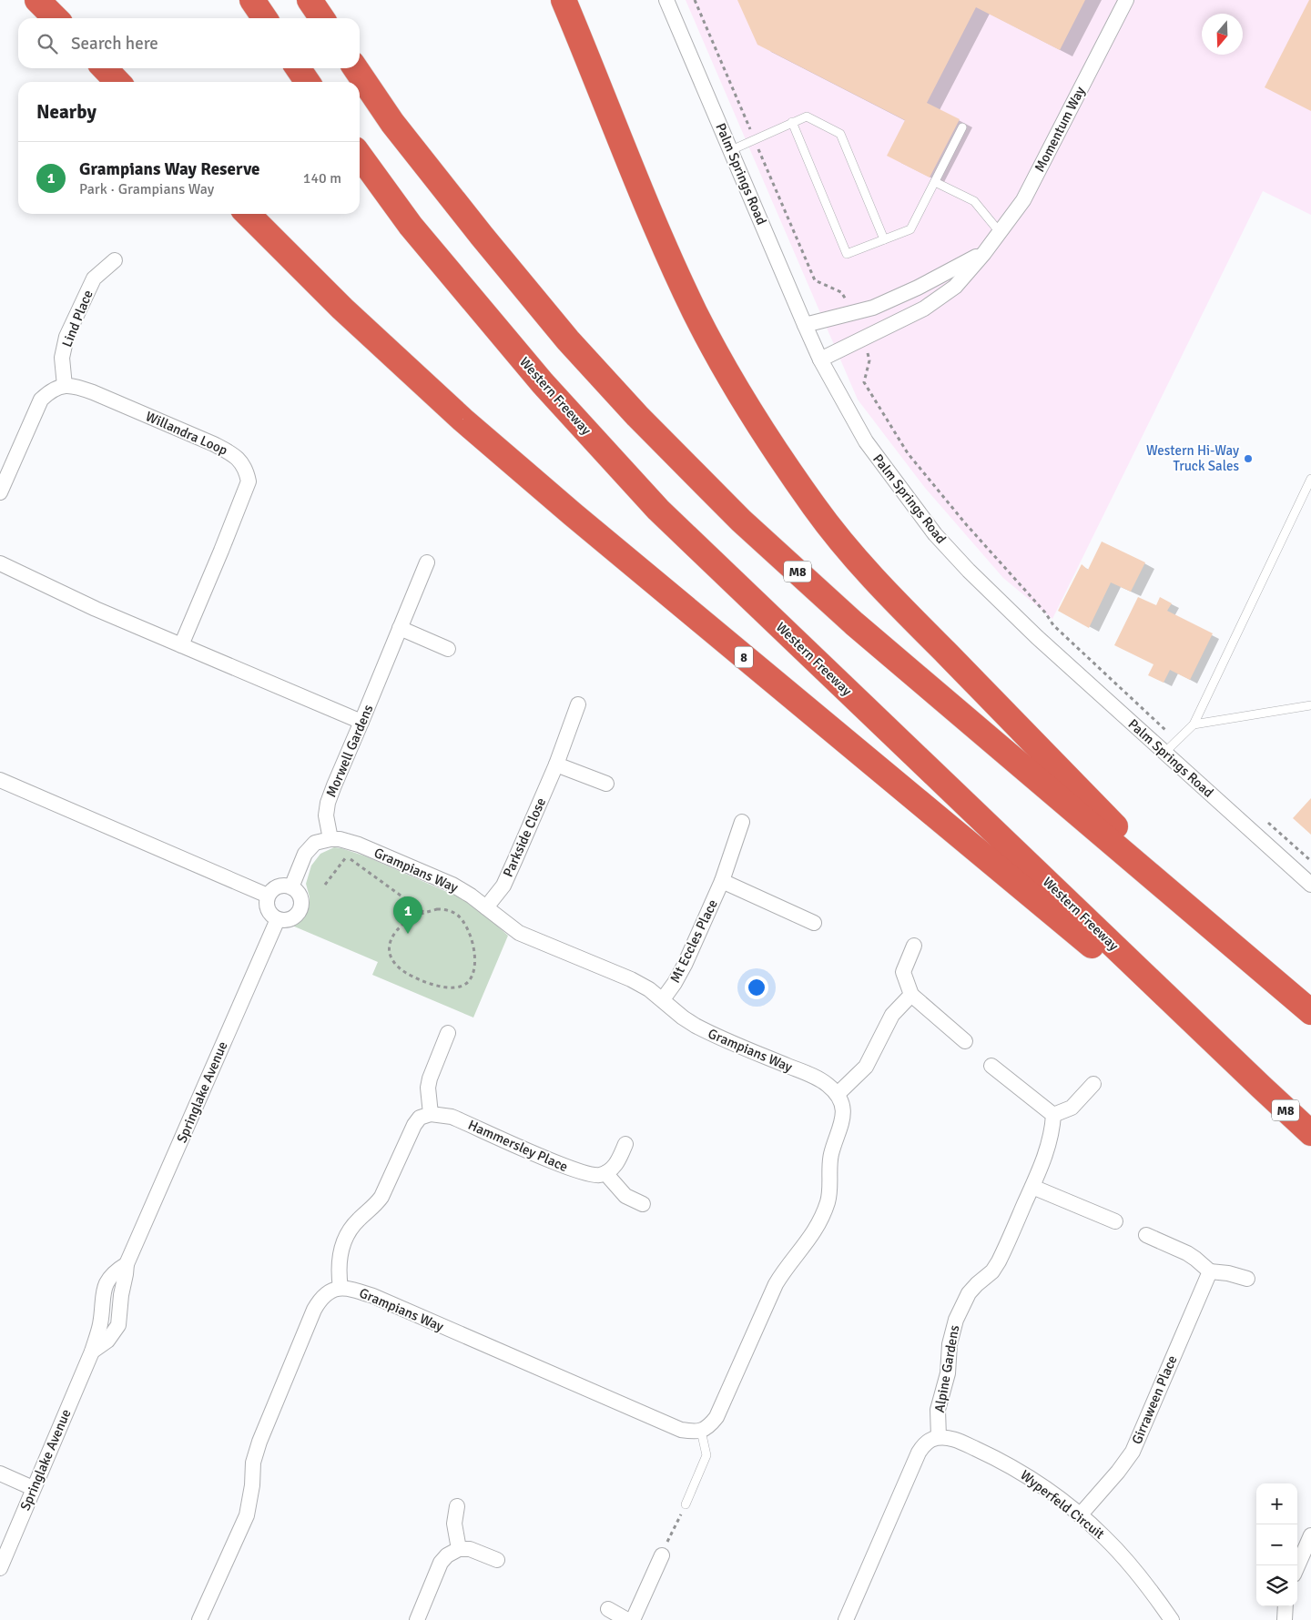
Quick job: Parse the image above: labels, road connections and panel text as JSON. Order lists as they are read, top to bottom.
{
  "streets": {
    "highway": ["Western Freeway", "M8", "8"],
    "street": [
      "Momentum Way",
      "Palm Springs Road",
      "Lind Place",
      "Willandra Loop",
      "Morwell Gardens",
      "Parkside Close",
      "Grampians Way",
      "Mt Eccles Place",
      "Springlake Avenue",
      "Hammersley Place",
      "Alpine Gardens",
      "Girraween Place",
      "Wyperfeld Circuit"
    ]
  },
  "crossings": [
    ["Momentum Way", "Palm Springs Road"],
    ["Lind Place", "Willandra Loop"],
    ["Western Freeway", "8"],
    ["Morwell Gardens", "Grampians Way"],
    ["Parkside Close", "Grampians Way"],
    ["Grampians Way", "Mt Eccles Place"],
    ["Alpine Gardens", "Wyperfeld Circuit"],
    ["Girraween Place", "Wyperfeld Circuit"]
  ],
  "places": ["Western Hi-Way Truck Sales"],
  "north": "bottom",
  "page": {
    "search": "Search here",
    "heading": "Nearby",
    "list": [
      {
        "mark": "1",
        "name": "Grampians Way Reserve",
        "note": "Park · Grampians Way",
        "value": "140 m"
      }
    ],
    "pins": "1",
    "map_buttons": ["+", "−"]
  }
}
